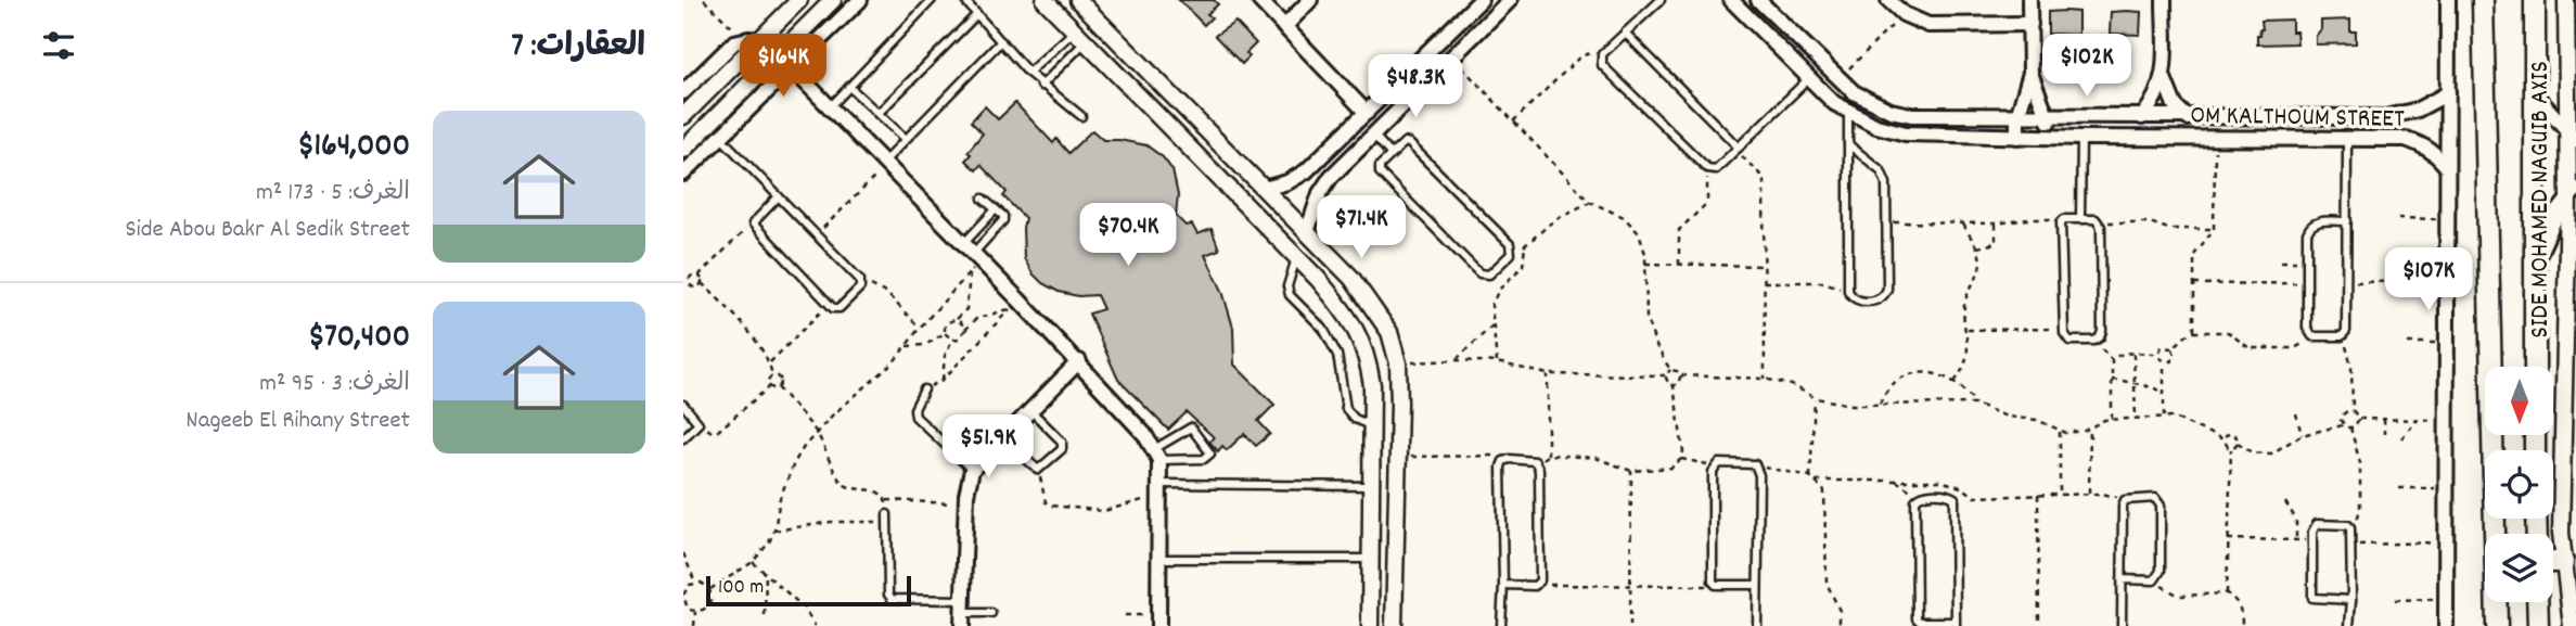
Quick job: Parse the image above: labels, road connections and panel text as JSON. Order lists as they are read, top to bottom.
{
  "streets": {
    "street": ["OM KALTHOUM STREET", "SIDE MOHAMED NAGUIB AXIS"]
  },
  "scale_bar": "100 m",
  "north": "bottom",
  "page": {
    "heading": "العقارات: 7",
    "price": [
      "$164K",
      "$102K",
      "$48.3K",
      "$71.4K",
      "$70.4K",
      "$107K",
      "$51.9K"
    ],
    "list": [
      {
        "name": "$164,000",
        "note": "الغرف: 5 · 173 m² · Side Abou Bakr Al Sedik Street"
      },
      {
        "name": "$70,400",
        "note": "الغرف: 3 · 95 m² · Nageeb El Rihany Street"
      }
    ],
    "scale": "100 m"
  }
}
